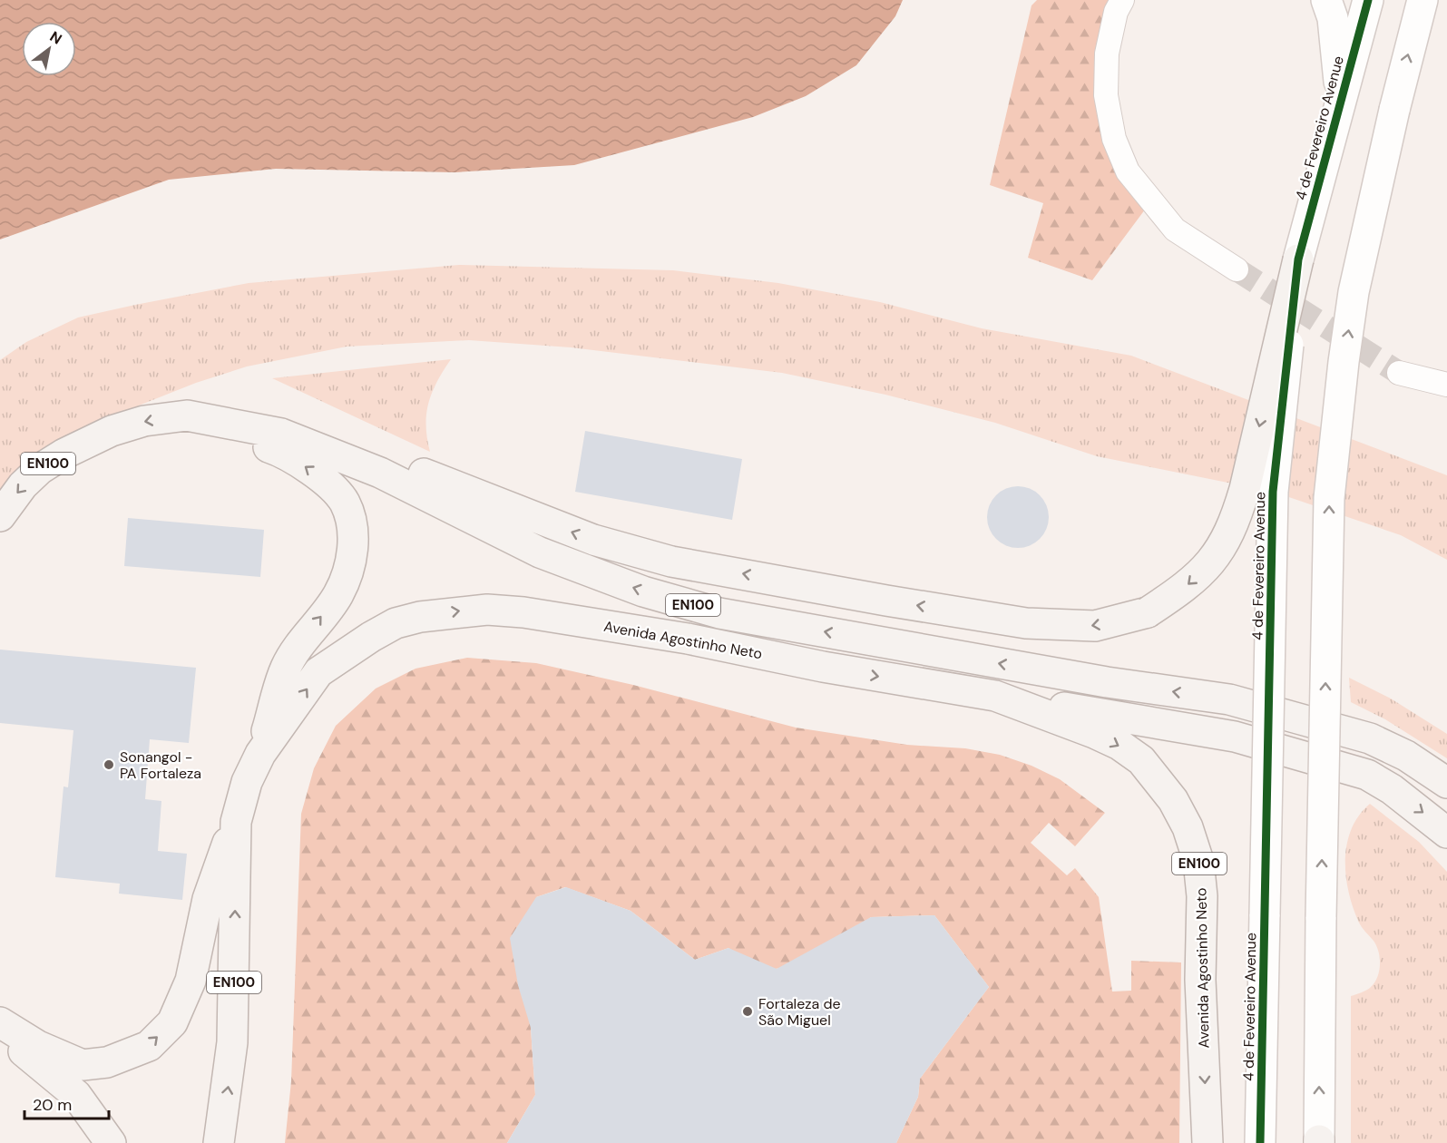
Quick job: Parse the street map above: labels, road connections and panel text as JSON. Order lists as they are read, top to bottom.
{
  "streets": {
    "main road": ["EN100", "Avenida Agostinho Neto"],
    "street": ["4 de Fevereiro Avenue"]
  },
  "places": ["Sonangol - PA Fortaleza", "Fortaleza de São Miguel"],
  "scale_bar": "20 m",
  "north": "top right"
}
